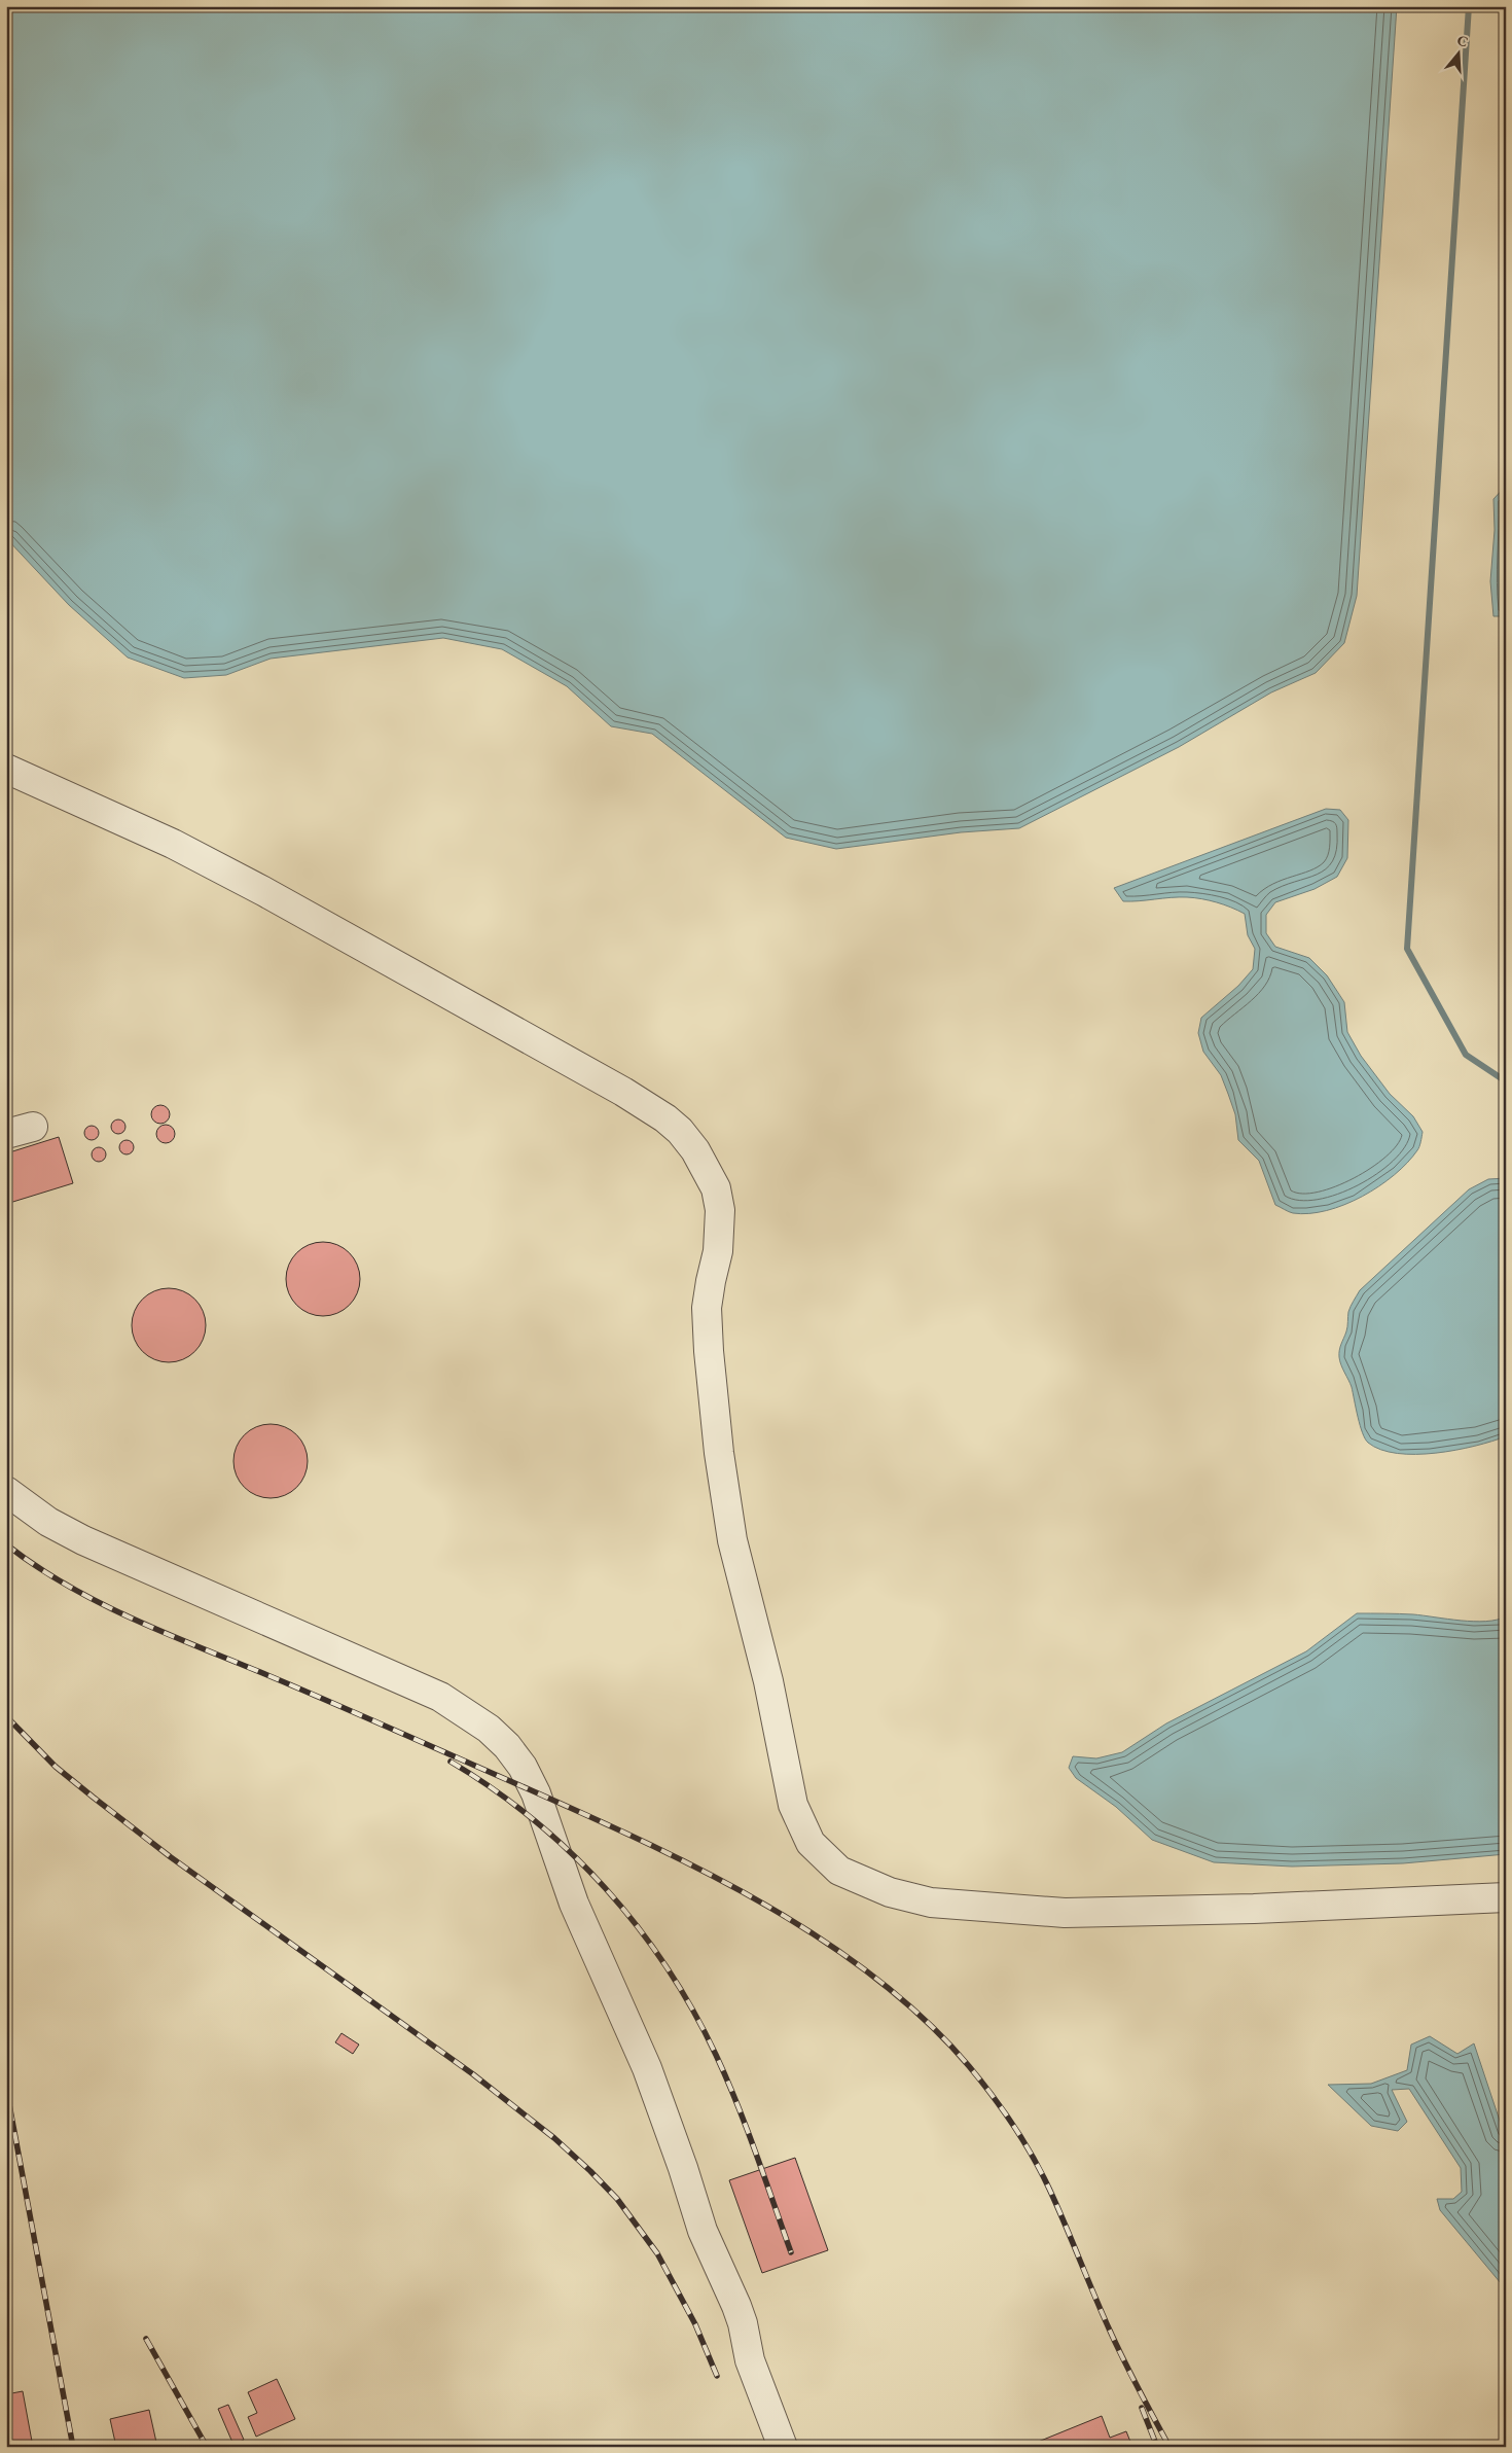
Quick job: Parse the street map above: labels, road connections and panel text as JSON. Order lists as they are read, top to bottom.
{
  "north": "top"
}
